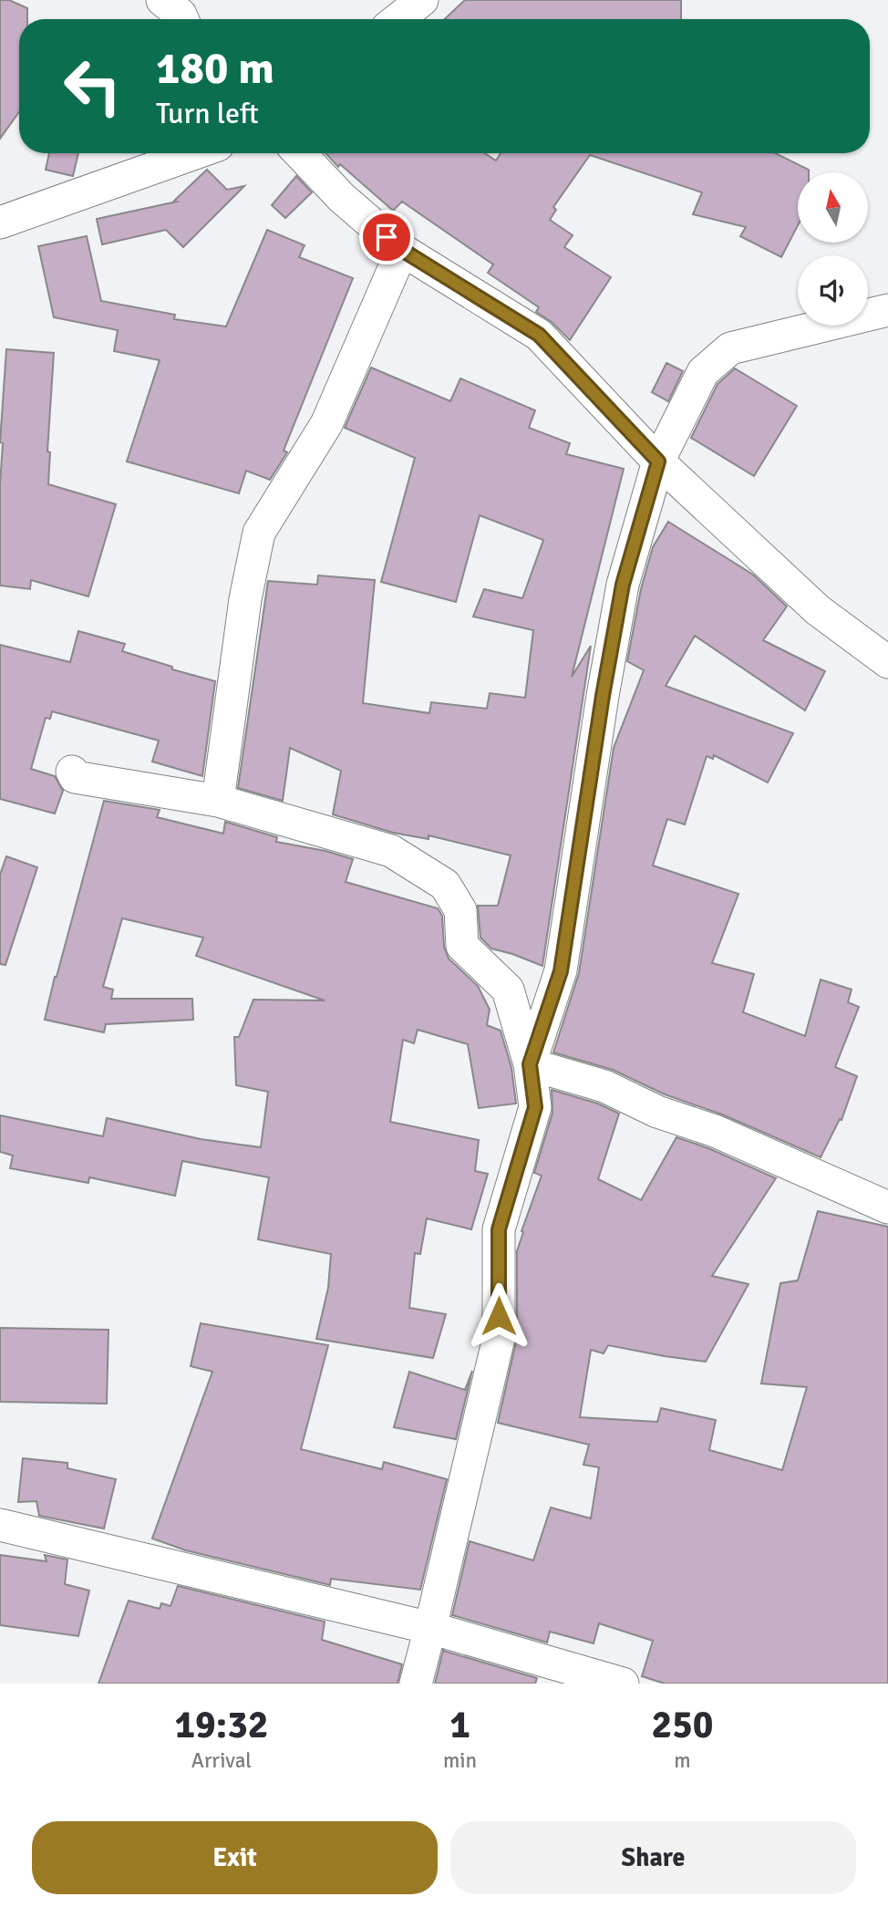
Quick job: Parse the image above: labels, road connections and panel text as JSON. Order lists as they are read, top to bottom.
{
  "north": "top",
  "page": {
    "turn": ["180 m", "Turn left"],
    "eta": [
      "19:32",
      "Arrival",
      "1",
      "min",
      "250",
      "m"
    ],
    "buttons": ["Exit", "Share"]
  }
}
